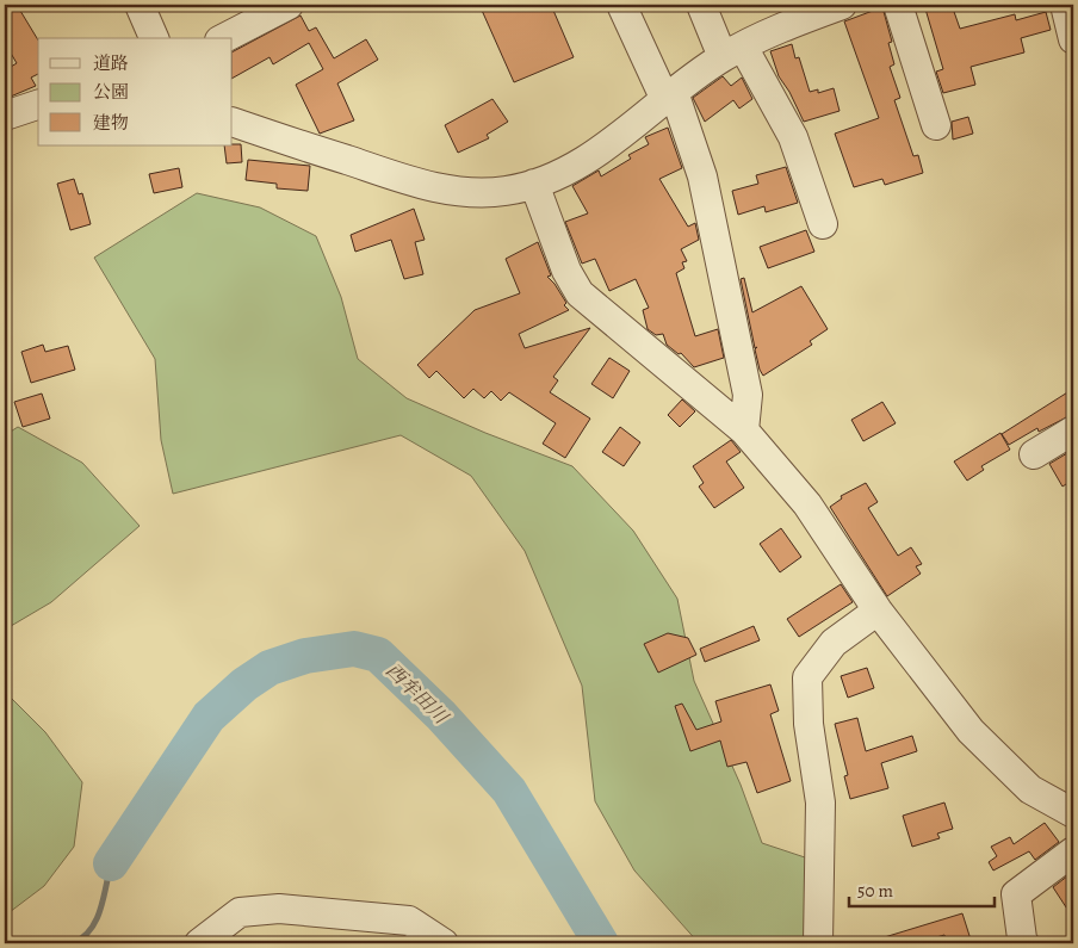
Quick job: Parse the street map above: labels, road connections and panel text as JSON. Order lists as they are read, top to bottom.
{
  "water": ["西牟田川"],
  "legend": ["道路", "公園", "建物"],
  "scale_bar": "50 m"
}
